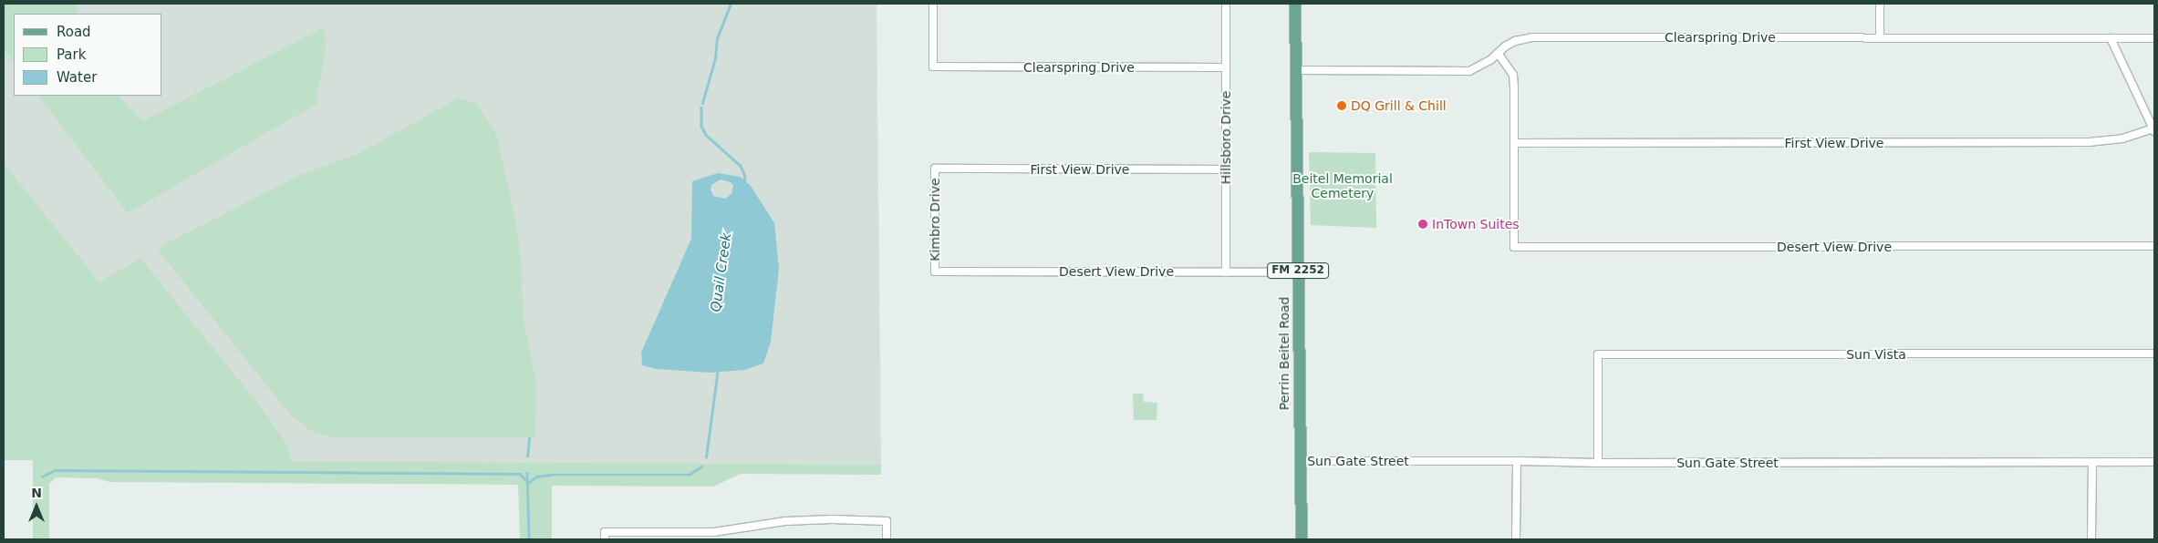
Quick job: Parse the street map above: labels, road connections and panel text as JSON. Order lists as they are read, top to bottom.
{
  "streets": {
    "main road": ["FM 2252", "Perrin Beitel Road"],
    "street": [
      "Clearspring Drive",
      "Hillsboro Drive",
      "First View Drive",
      "Kimbro Drive",
      "Desert View Drive",
      "Sun Vista",
      "Sun Gate Street"
    ]
  },
  "crossings": [
    ["Clearspring Drive", "Hillsboro Drive"],
    ["Clearspring Drive", "Perrin Beitel Road"],
    ["Hillsboro Drive", "First View Drive"],
    ["Hillsboro Drive", "Desert View Drive"],
    ["First View Drive", "Kimbro Drive"],
    ["First View Drive", "Desert View Drive"],
    ["Kimbro Drive", "Desert View Drive"],
    ["Desert View Drive", "Perrin Beitel Road"],
    ["Perrin Beitel Road", "Sun Gate Street"],
    ["Sun Vista", "Sun Gate Street"]
  ],
  "water": ["Quail Creek"],
  "parks": ["Beitel Memorial Cemetery"],
  "places": ["DQ Grill & Chill", "InTown Suites"],
  "legend": ["Road", "Park", "Water"],
  "north": "top"
}
